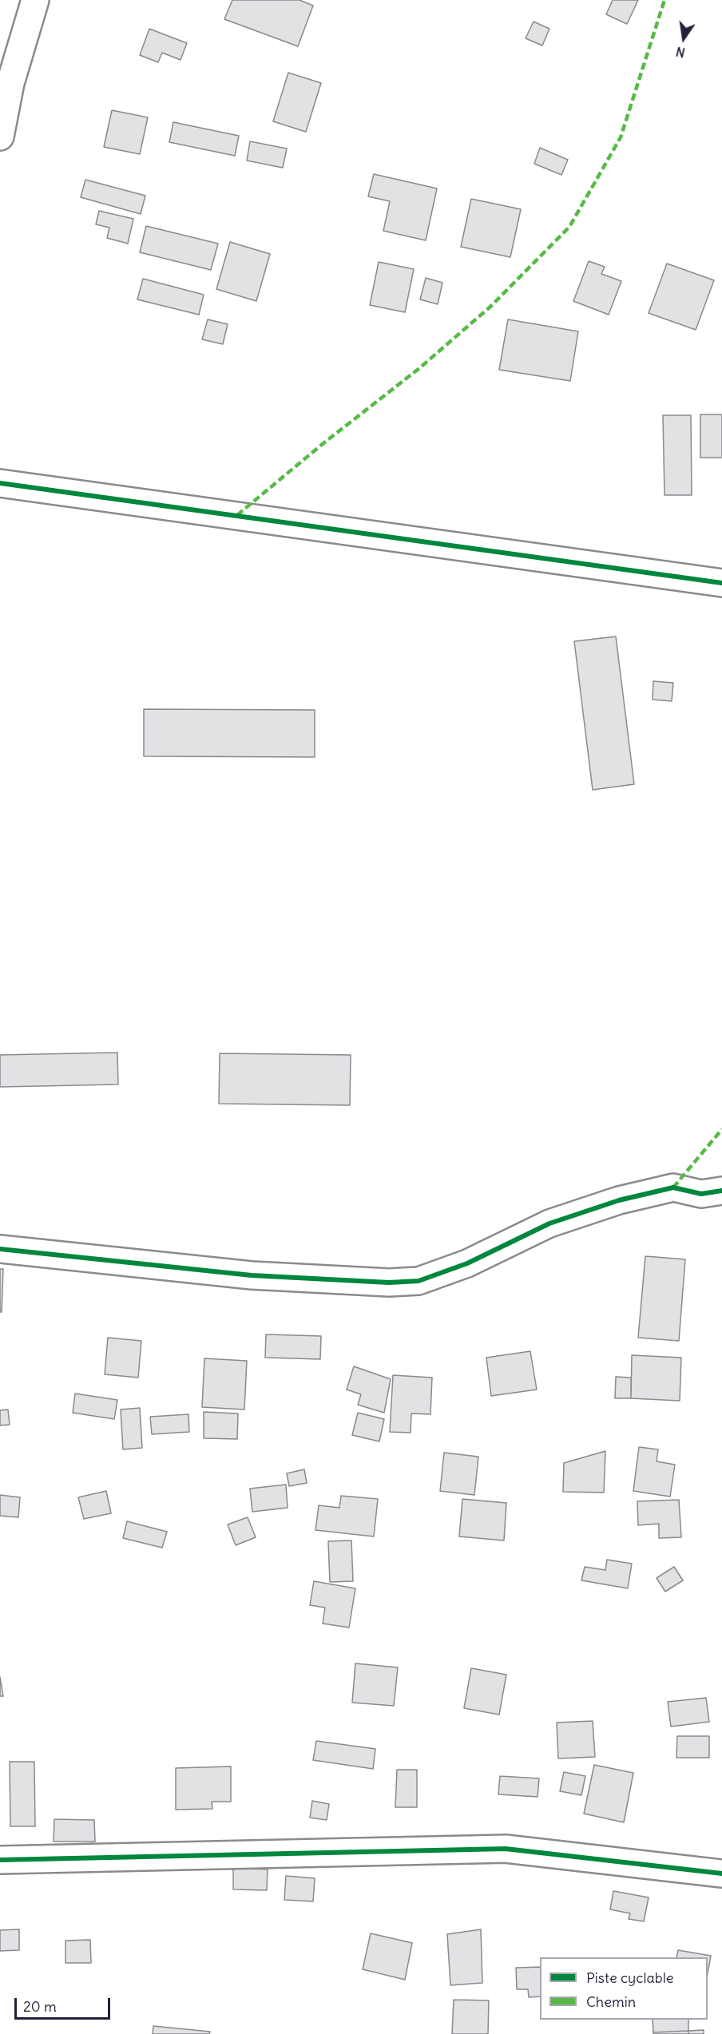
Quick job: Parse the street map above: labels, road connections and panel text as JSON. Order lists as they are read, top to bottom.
{
  "legend": ["Piste cyclable", "Chemin"],
  "scale_bar": "20 m",
  "north": "bottom"
}
